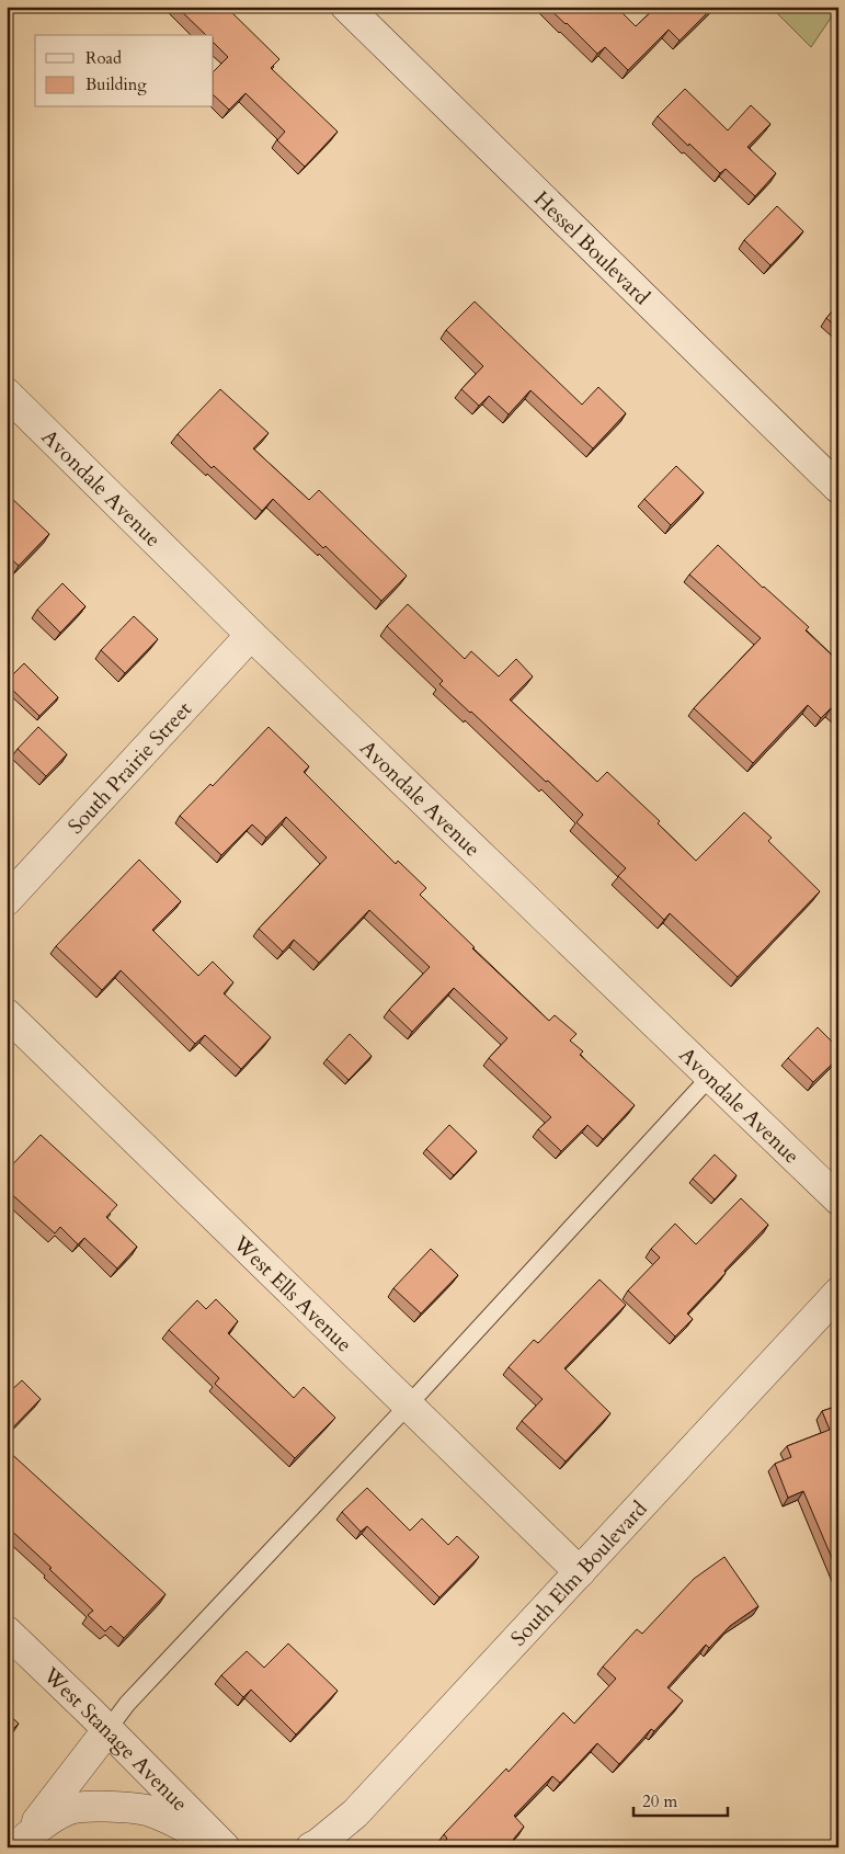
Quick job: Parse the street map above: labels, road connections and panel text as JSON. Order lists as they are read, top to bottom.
{
  "streets": {
    "street": [
      "Hessel Boulevard",
      "Avondale Avenue",
      "South Prairie Street",
      "West Ells Avenue",
      "South Elm Boulevard",
      "West Stanage Avenue"
    ]
  },
  "crossings": [
    ["Avondale Avenue", "South Prairie Street"],
    ["West Ells Avenue", "South Elm Boulevard"]
  ],
  "legend": ["Road", "Building"],
  "scale_bar": "20 m"
}
